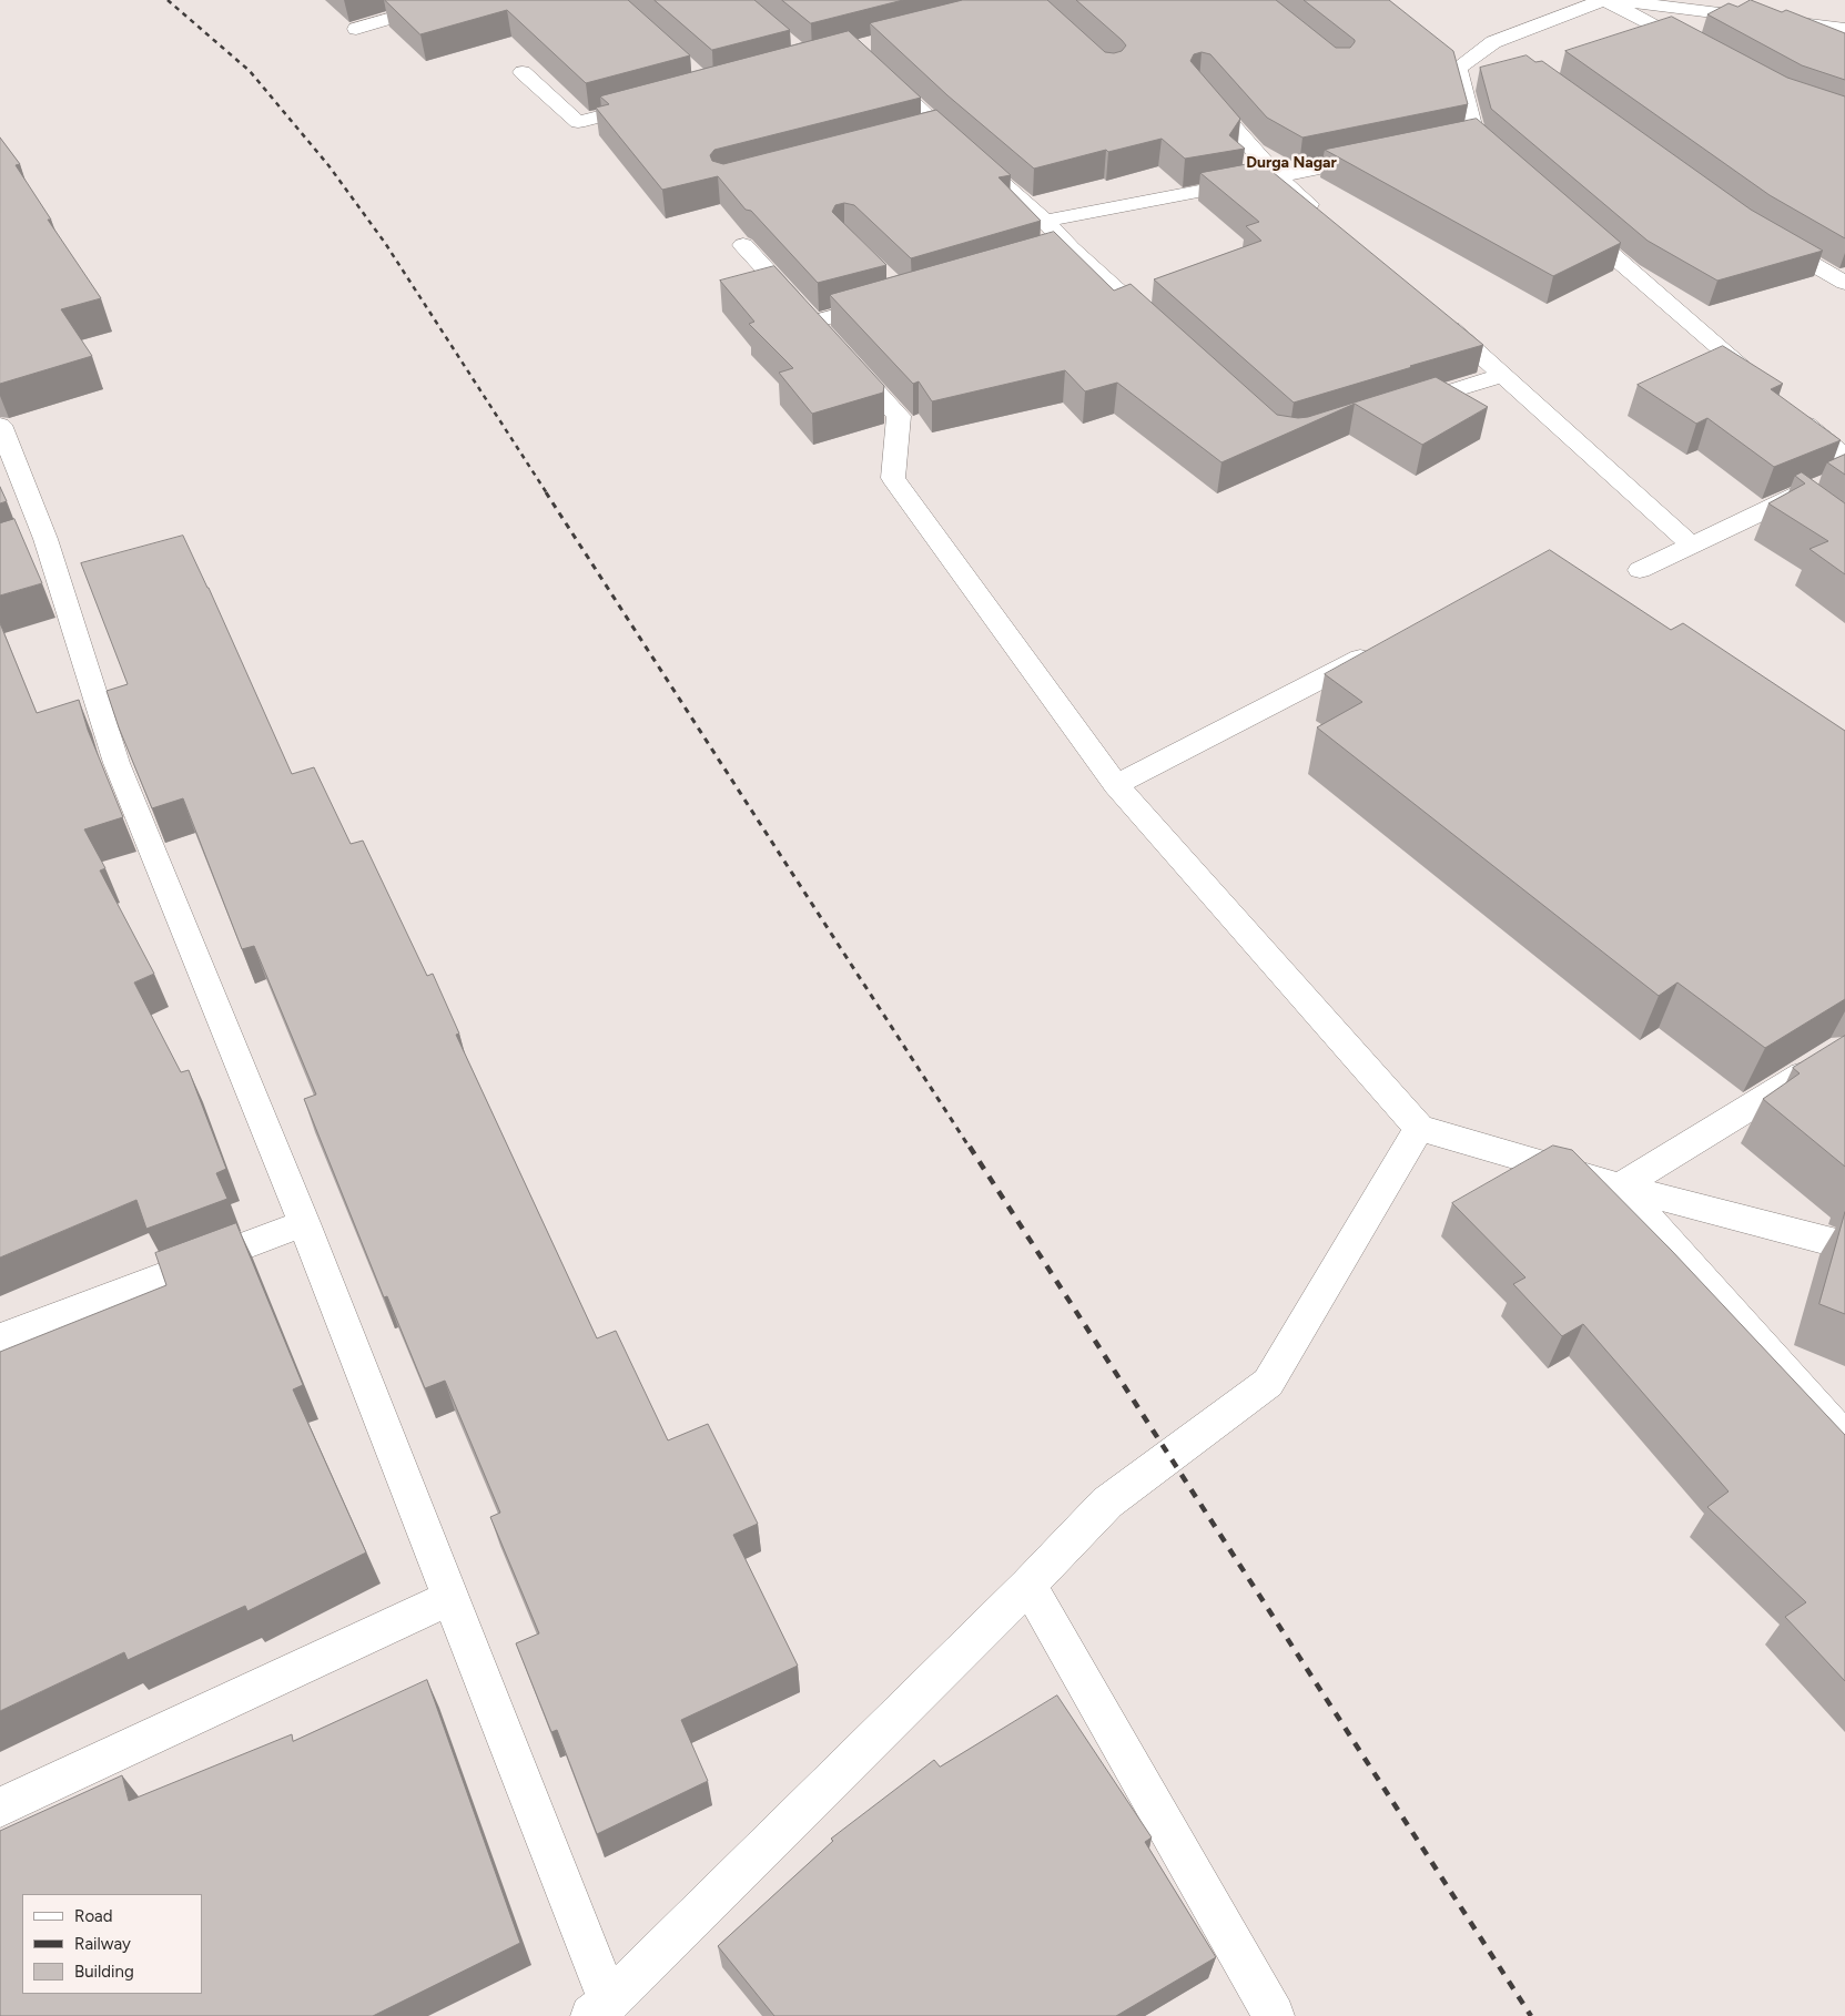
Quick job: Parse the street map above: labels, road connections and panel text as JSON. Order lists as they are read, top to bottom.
{
  "districts": ["Durga Nagar"],
  "legend": ["Road", "Railway", "Building"]
}
